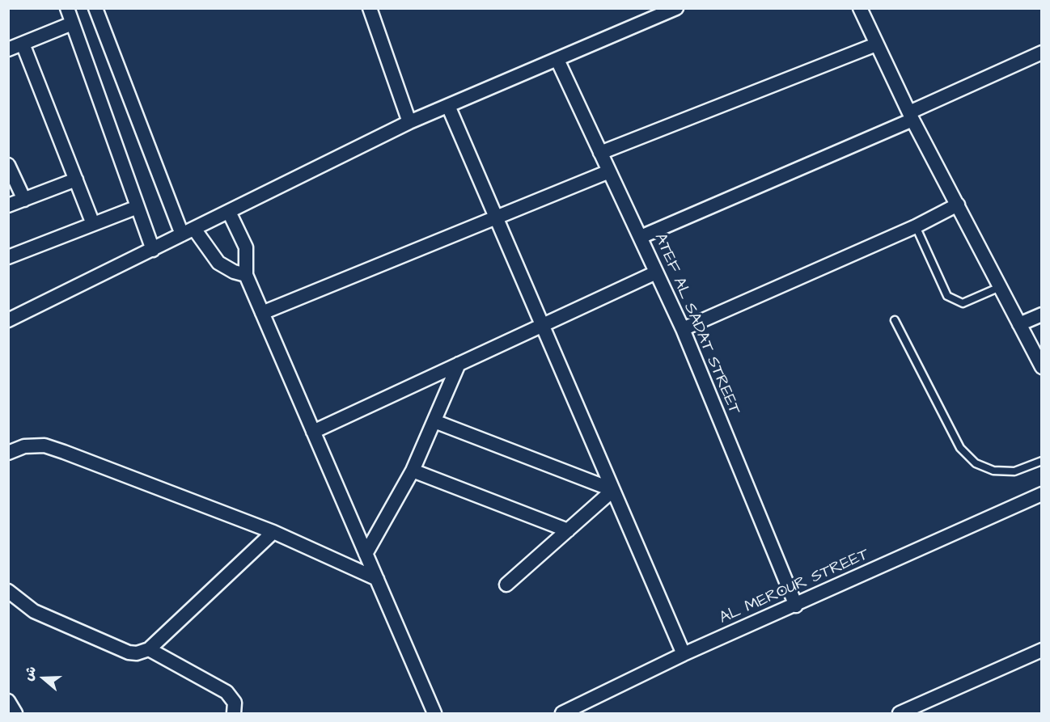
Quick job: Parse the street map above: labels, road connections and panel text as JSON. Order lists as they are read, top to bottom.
{
  "streets": {
    "street": ["ATEF AL SADAT STREET", "AL MEROUR STREET"]
  },
  "crossings": [
    ["ATEF AL SADAT STREET", "AL MEROUR STREET"]
  ],
  "north": "left"
}
